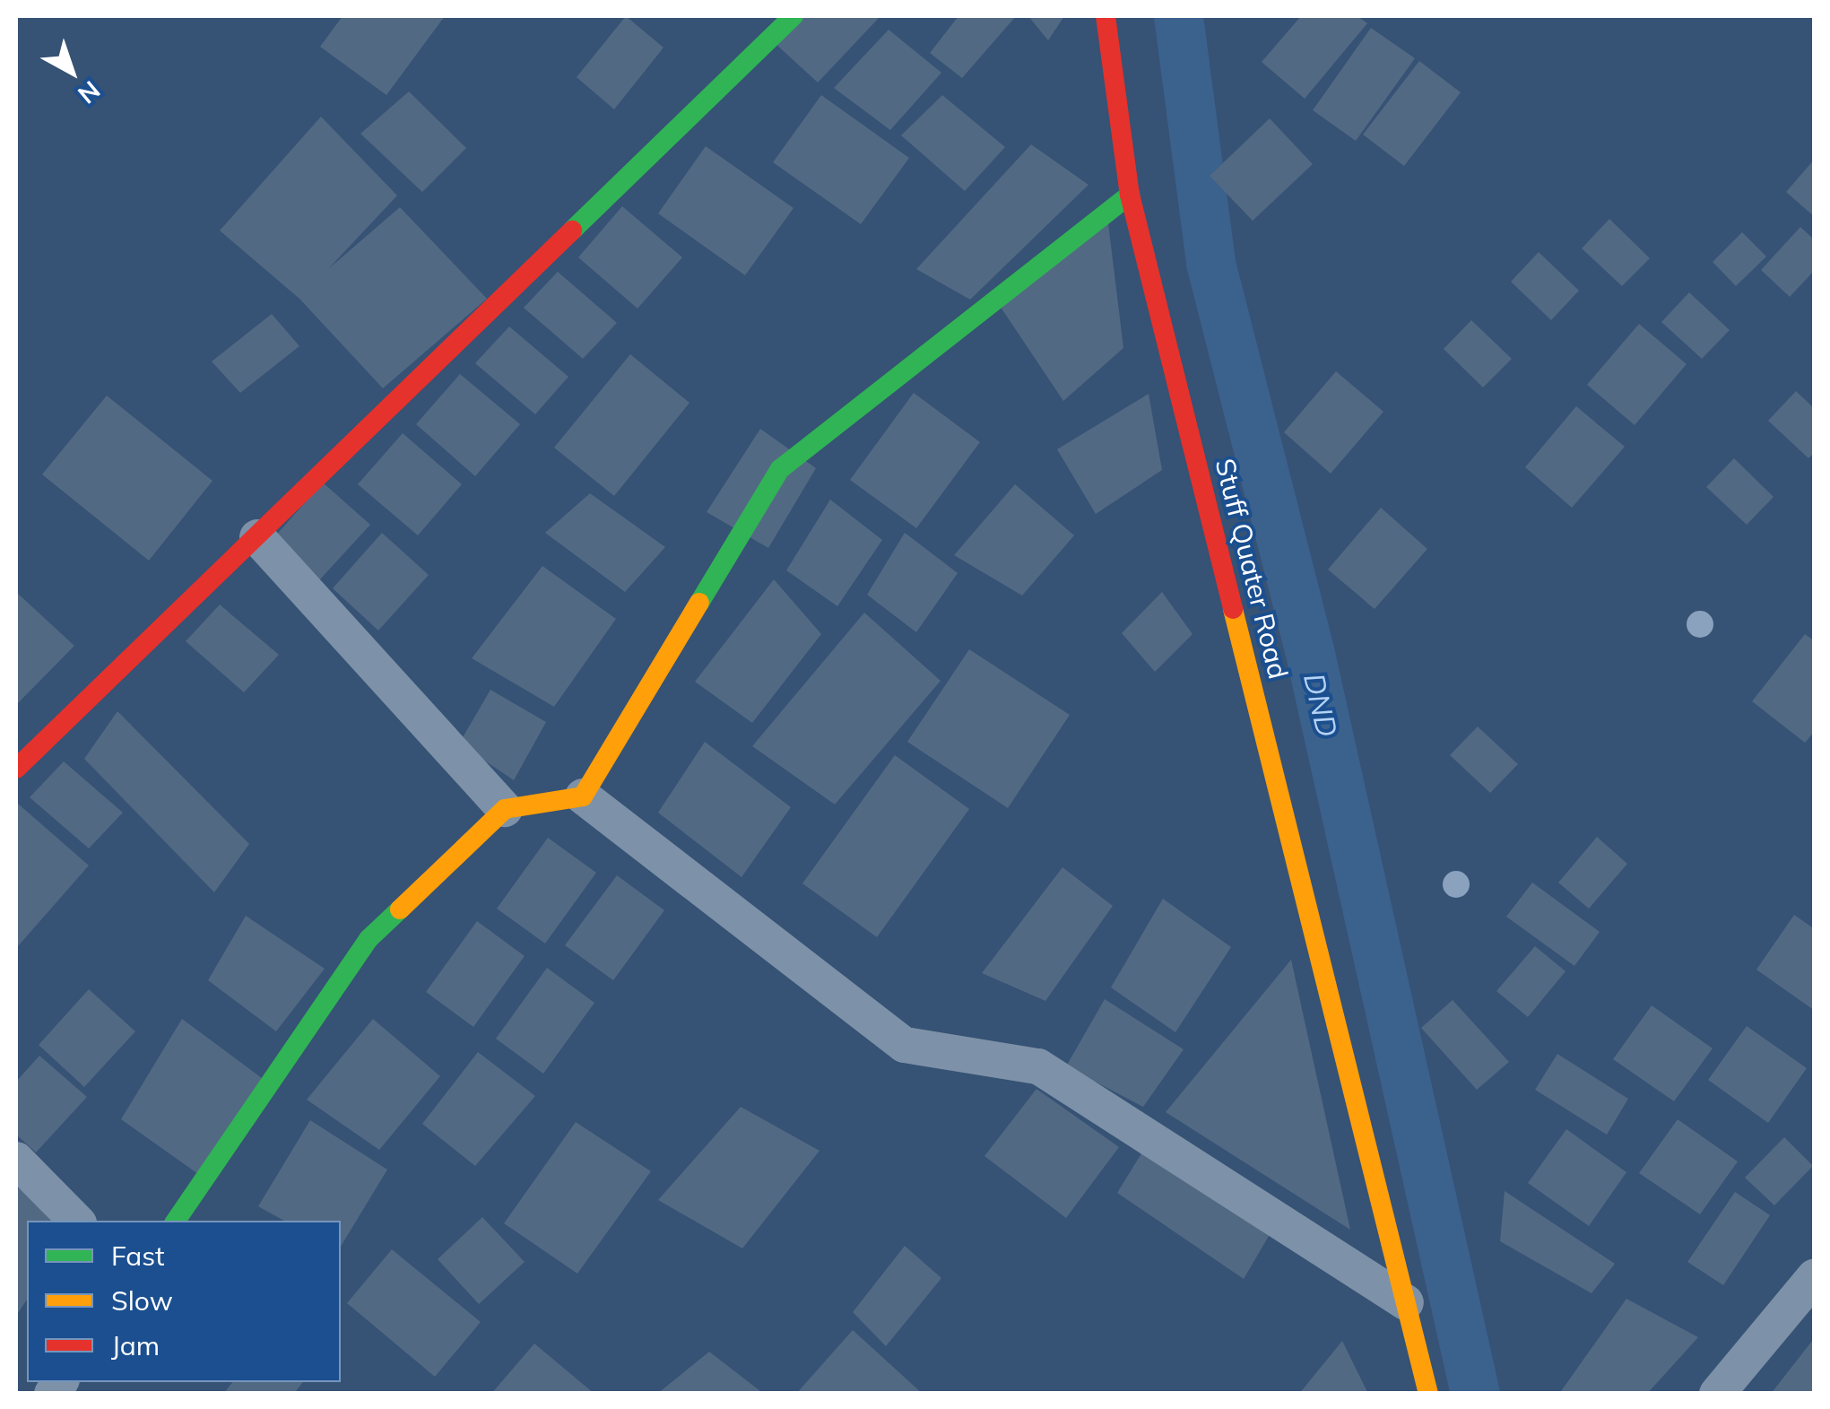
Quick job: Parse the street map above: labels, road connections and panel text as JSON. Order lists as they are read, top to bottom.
{
  "streets": {
    "street": ["Stuff Quater Road"]
  },
  "water": ["DND"],
  "legend": ["Fast", "Slow", "Jam"],
  "north": "bottom right"
}
